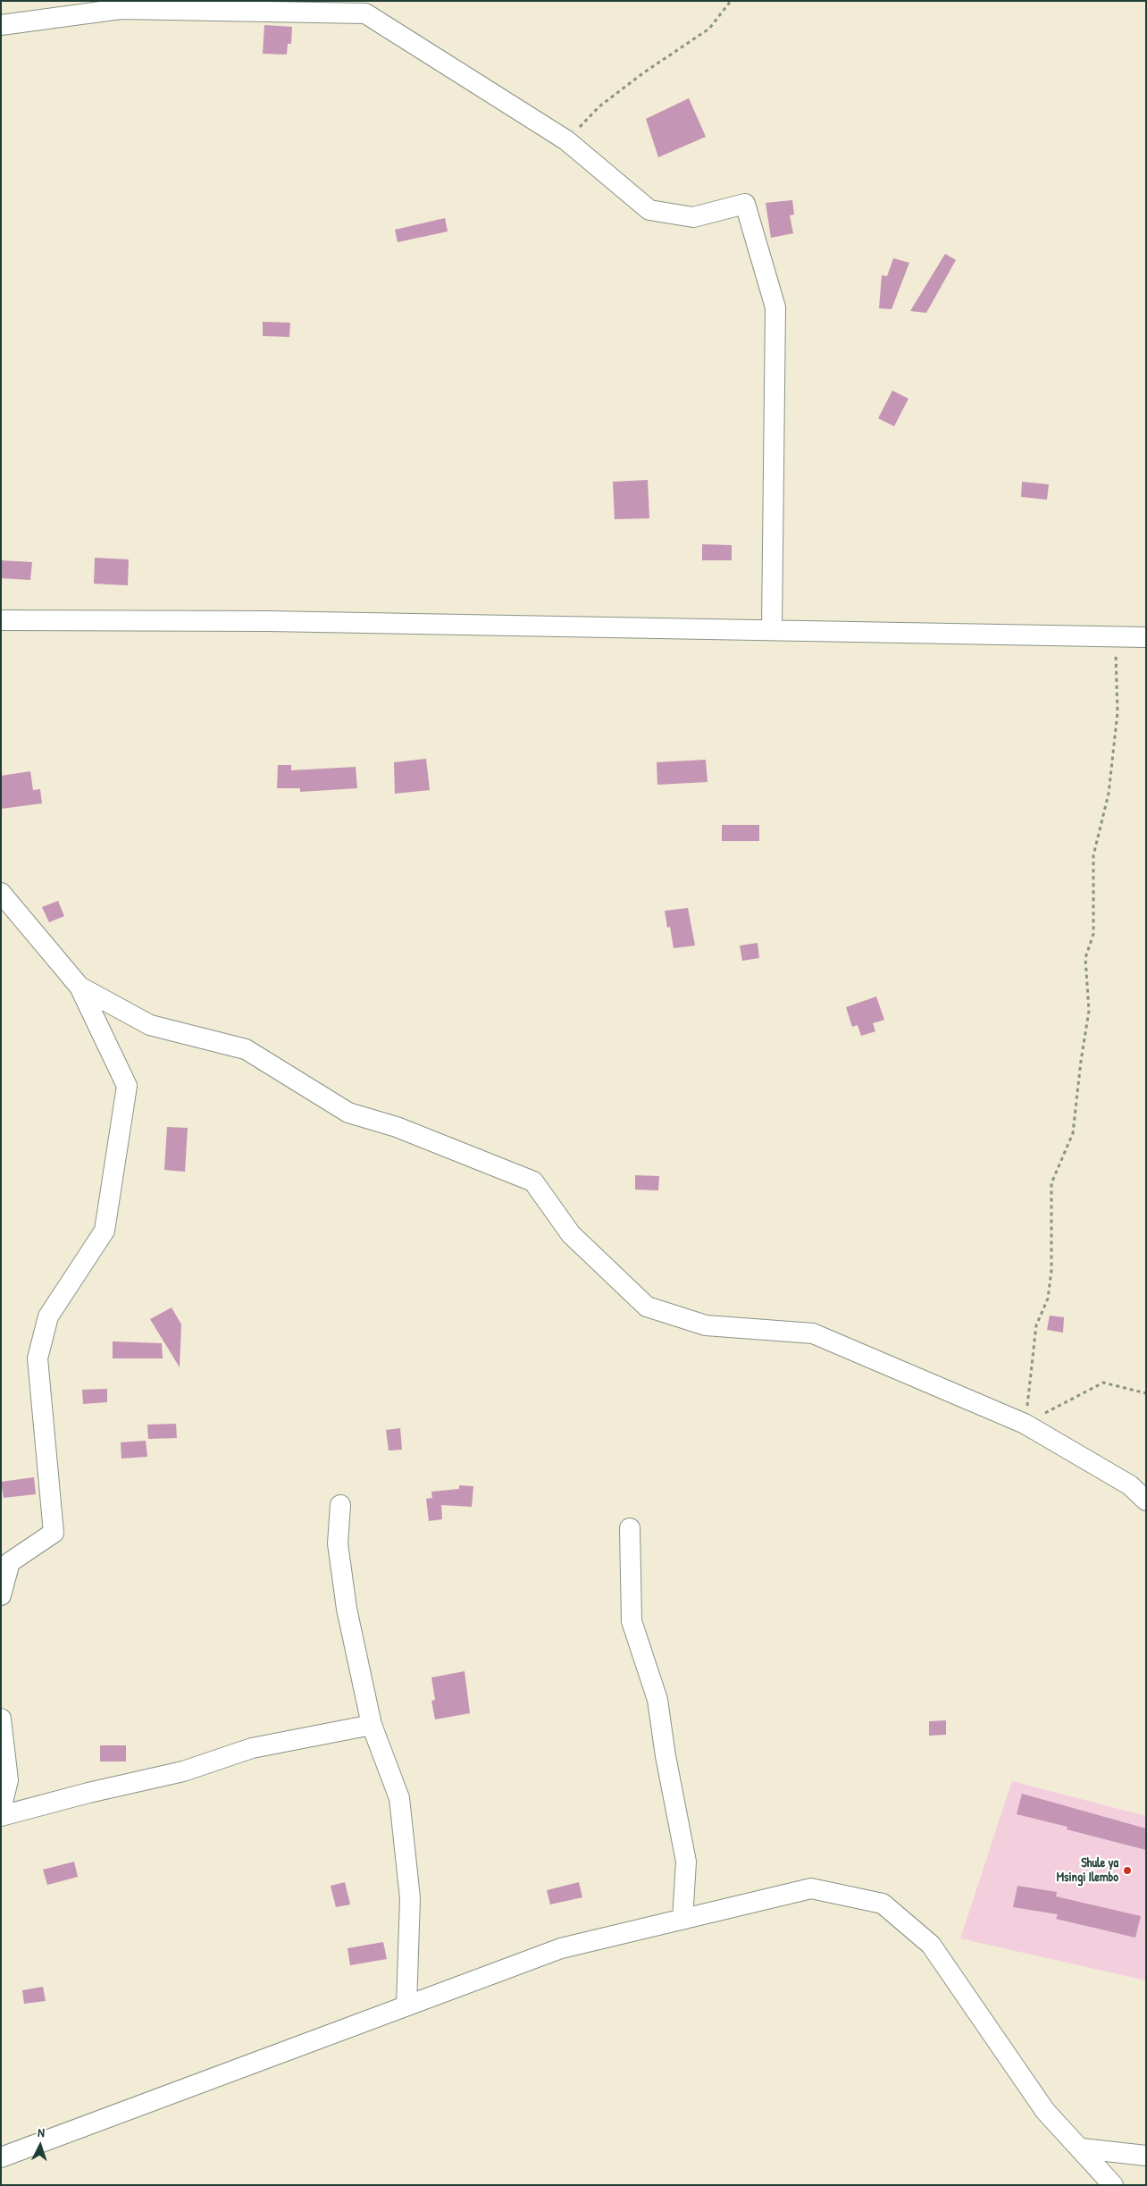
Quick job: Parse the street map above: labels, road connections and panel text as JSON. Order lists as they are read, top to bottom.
{
  "places": ["Shule ya Msingi Ilembo"],
  "north": "top"
}
